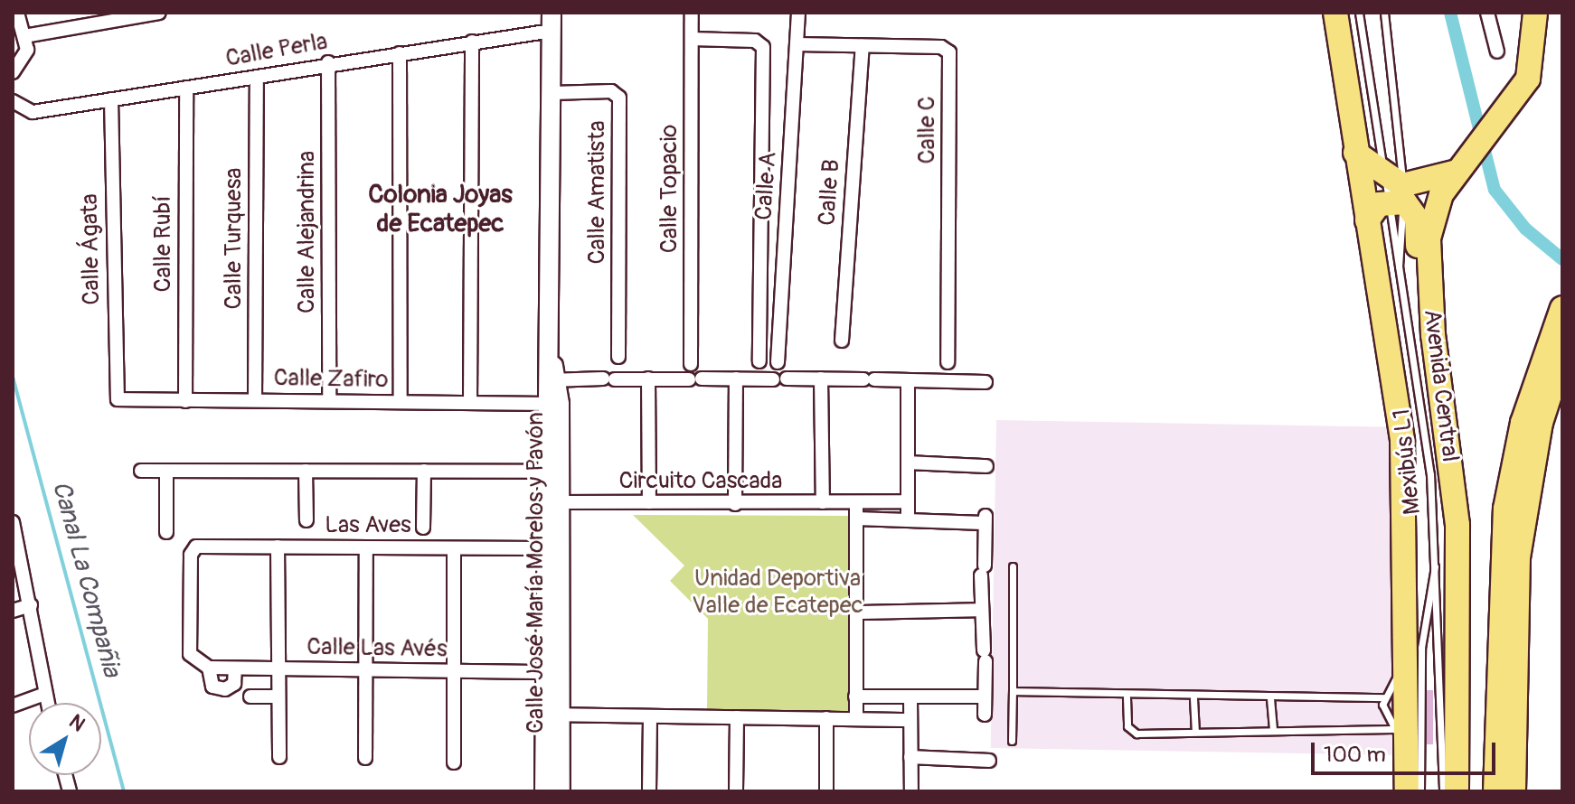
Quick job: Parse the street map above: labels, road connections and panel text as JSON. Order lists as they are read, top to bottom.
{
  "streets": {
    "highway": ["Avenida Central"],
    "street": [
      "Calle Perla",
      "Calle C",
      "Calle A",
      "Calle Topacio",
      "Calle Amatista",
      "Calle B",
      "Calle Alejandrina",
      "Calle Turquesa",
      "Calle Rubí",
      "Calle Ágata",
      "Calle Zafiro",
      "Circuito Cascada",
      "Las Aves",
      "Calle José María Morelos y Pavón",
      "Calle Las Avés"
    ],
    "lane": ["Mexibús L1"]
  },
  "crossings": [
    ["Calle Perla", "Calle Alejandrina"],
    ["Calle Perla", "Calle Turquesa"],
    ["Calle Perla", "Calle Rubí"],
    ["Calle Perla", "Calle Ágata"],
    ["Calle Perla", "Calle José María Morelos y Pavón"],
    ["Calle C", "Calle A"],
    ["Calle C", "Calle B"],
    ["Calle Amatista", "Calle José María Morelos y Pavón"],
    ["Calle Alejandrina", "Calle Zafiro"],
    ["Calle Turquesa", "Calle Zafiro"],
    ["Calle Rubí", "Calle Zafiro"],
    ["Calle Ágata", "Calle Zafiro"],
    ["Calle Zafiro", "Calle José María Morelos y Pavón"],
    ["Circuito Cascada", "Calle José María Morelos y Pavón"],
    ["Las Aves", "Calle José María Morelos y Pavón"],
    ["Las Aves", "Calle Las Avés"],
    ["Calle José María Morelos y Pavón", "Calle Las Avés"]
  ],
  "districts": ["Colonia Joyas de Ecatepec"],
  "water": ["Canal La Compañia"],
  "parks": ["Unidad Deportiva Valle de Ecatepec"],
  "scale_bar": "100 m",
  "north": "top right"
}
